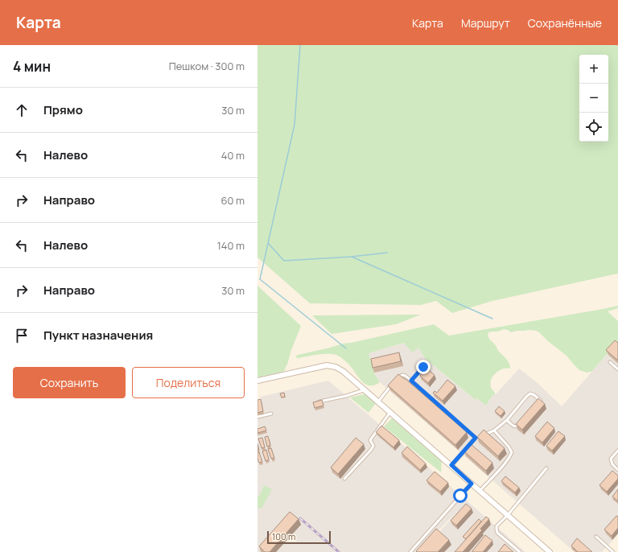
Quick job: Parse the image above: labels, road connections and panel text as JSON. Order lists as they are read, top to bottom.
{
  "scale_bar": "100 m",
  "page": {
    "header": "Карта",
    "nav": ["Карта", "Маршрут", "Сохранённые"],
    "heading": ["4 мин", "Пешком · 300 m"],
    "map_buttons": ["+", "−"],
    "list": [
      ["Прямо", "30 m"],
      ["Налево", "40 m"],
      ["Направо", "60 m"],
      ["Налево", "140 m"],
      ["Направо", "30 m"],
      "Пункт назначения"
    ],
    "buttons": ["Сохранить", "Поделиться"],
    "scale": "100 m"
  }
}
